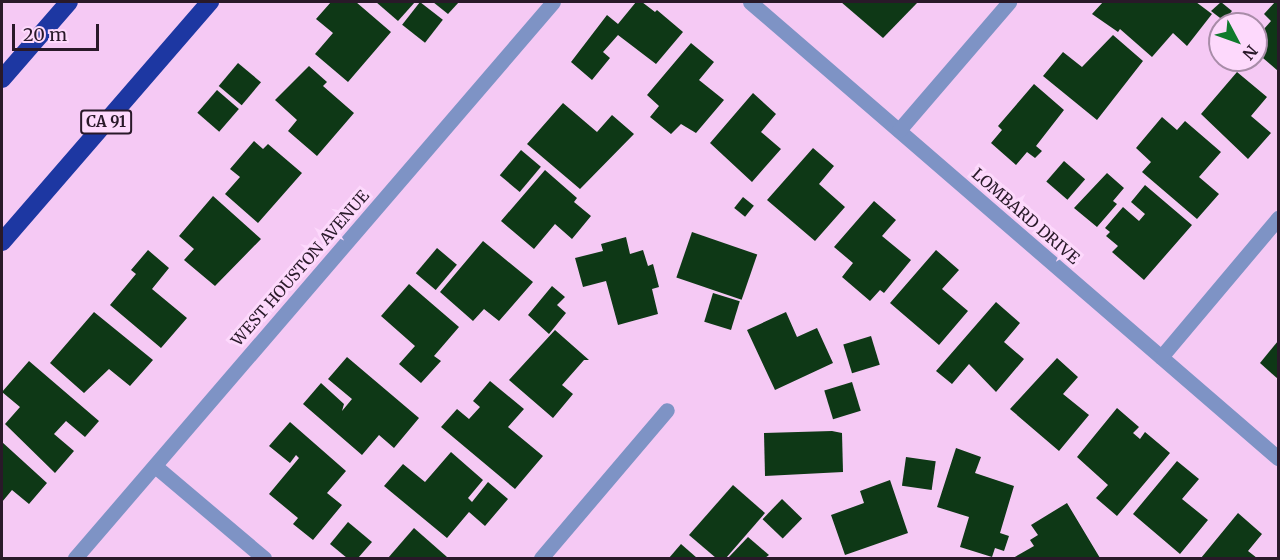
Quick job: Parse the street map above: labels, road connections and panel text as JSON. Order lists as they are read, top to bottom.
{
  "streets": {
    "highway": ["CA 91"],
    "street": ["LOMBARD DRIVE", "WEST HOUSTON AVENUE"]
  },
  "scale_bar": "20 m",
  "north": "bottom right"
}
